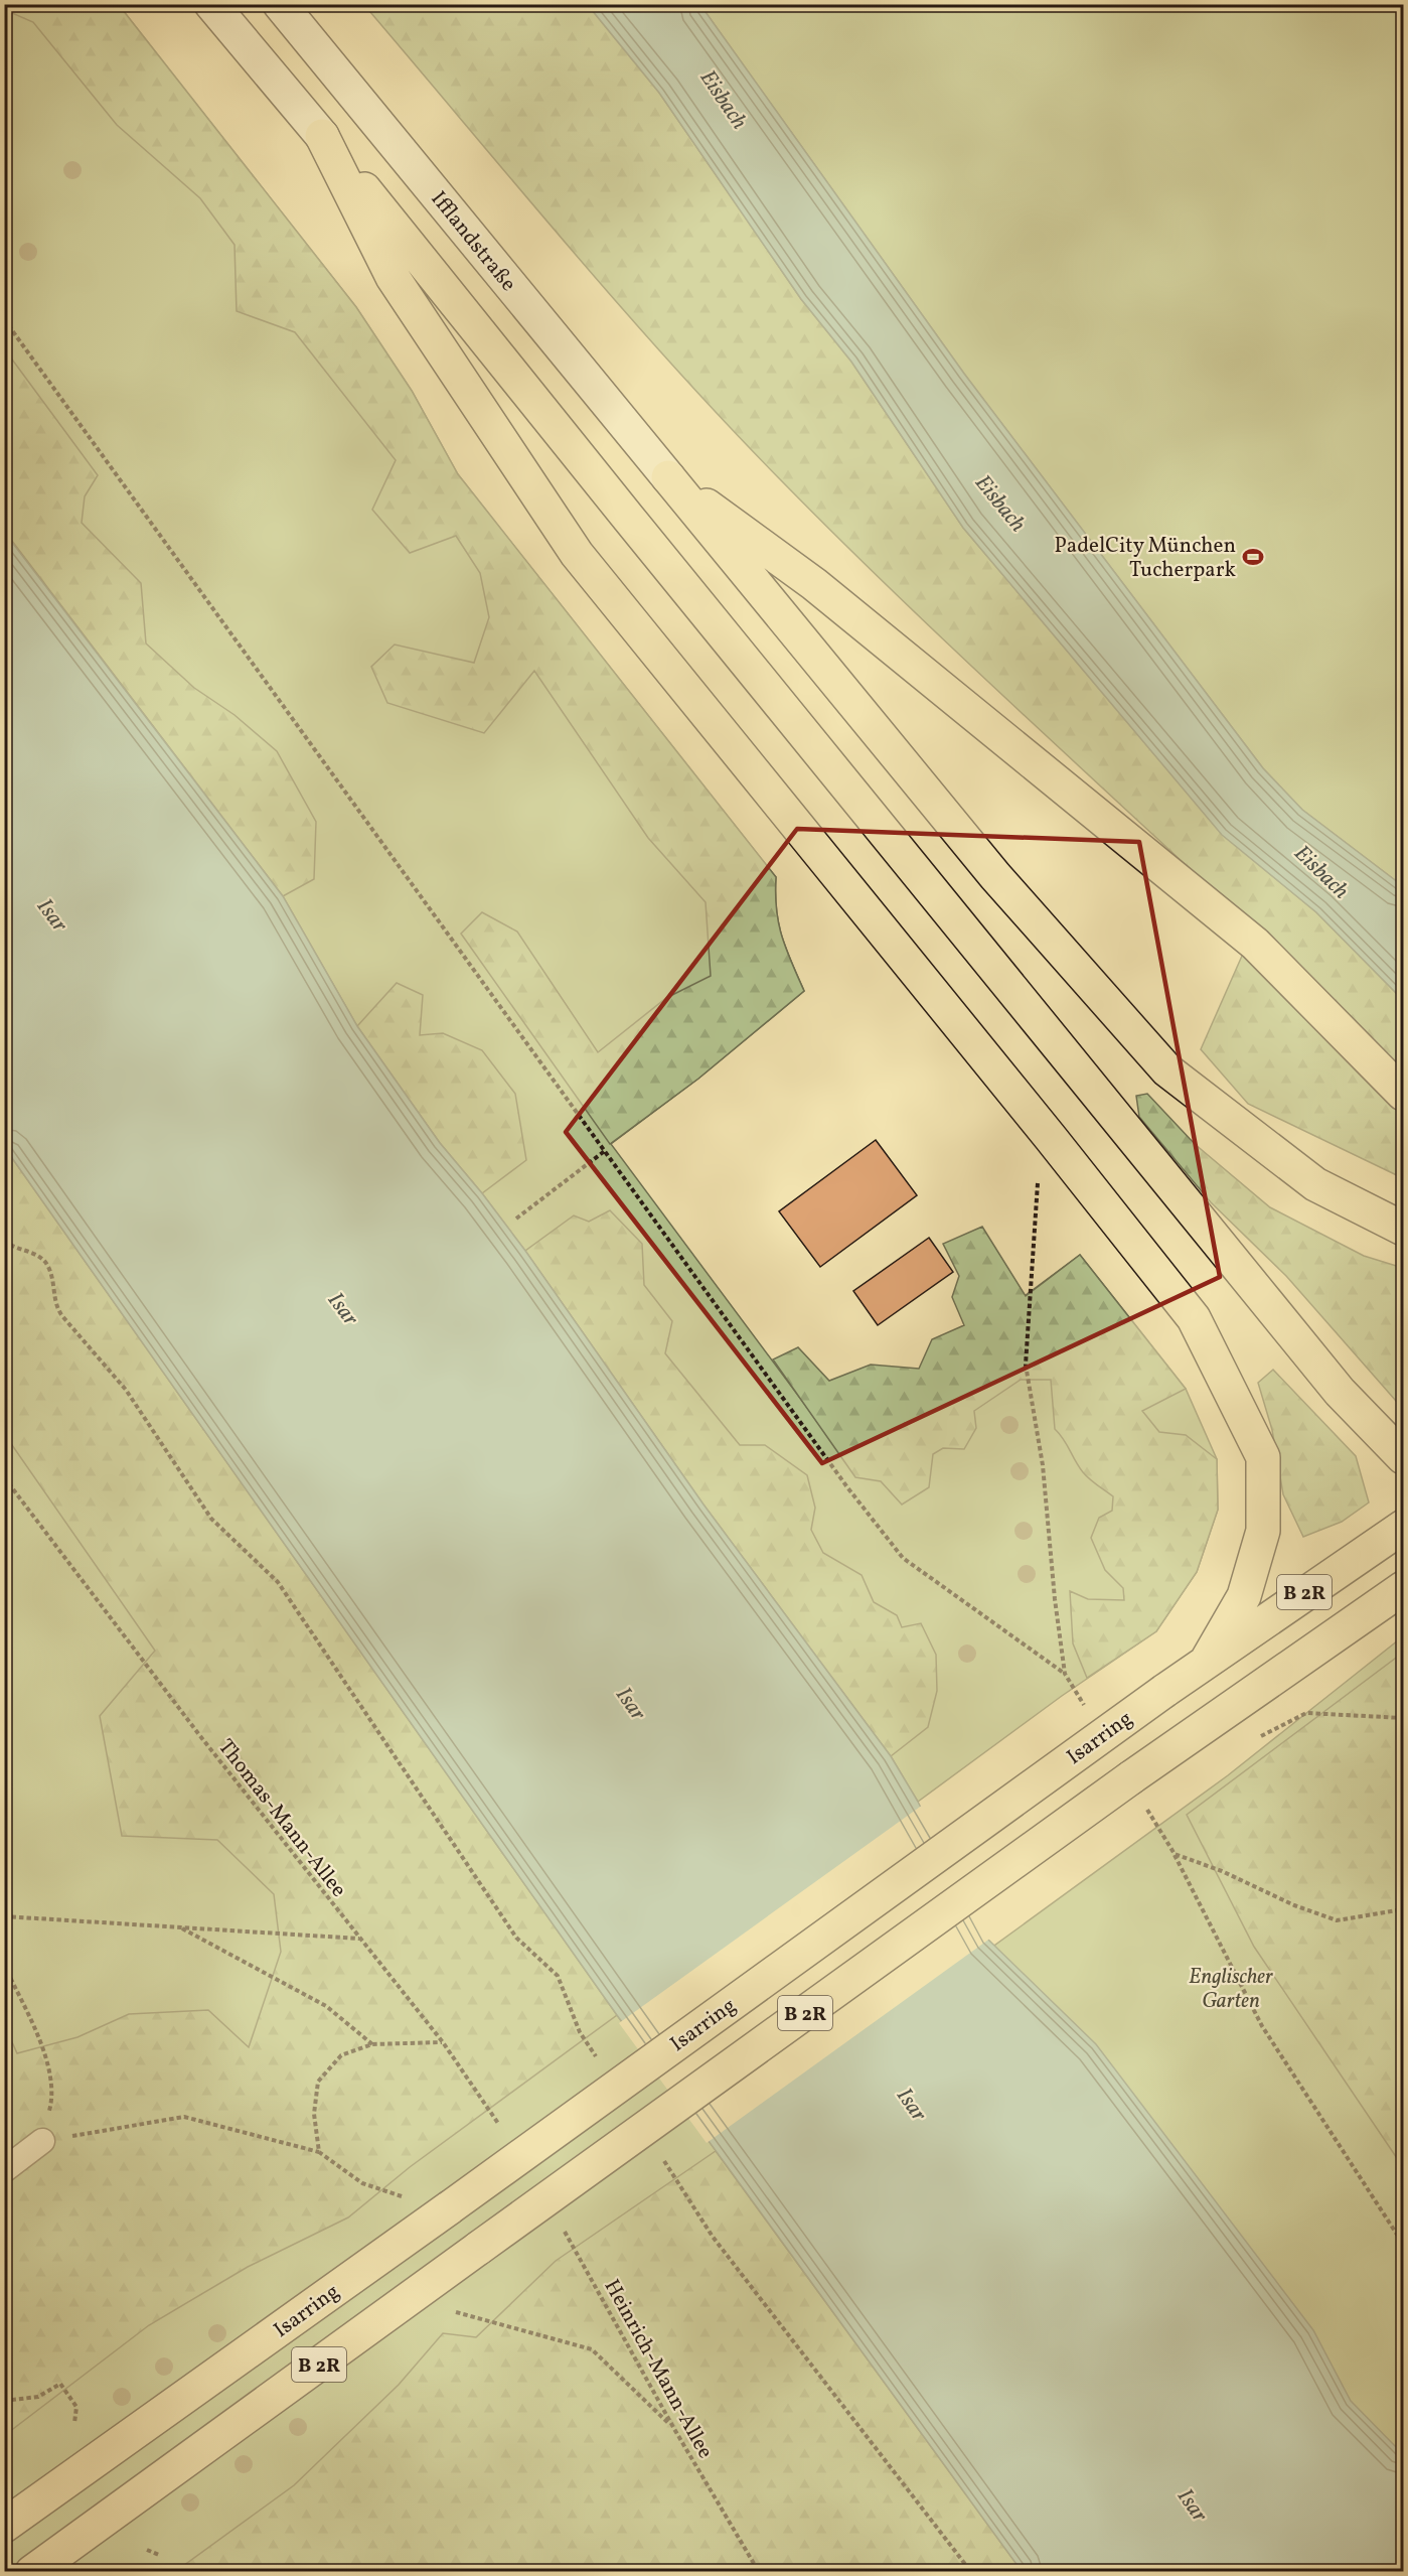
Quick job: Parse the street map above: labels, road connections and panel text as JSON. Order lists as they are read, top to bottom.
{
  "streets": {
    "highway": ["B 2R", "Isarring"],
    "main road": ["Ifflandstraße"],
    "path": ["Thomas-Mann-Allee", "Heinrich-Mann-Allee"]
  },
  "water": ["Eisbach", "Isar"],
  "parks": ["Englischer Garten"],
  "places": {
    "sports": ["PadelCity München Tucherpark"]
  }
}
